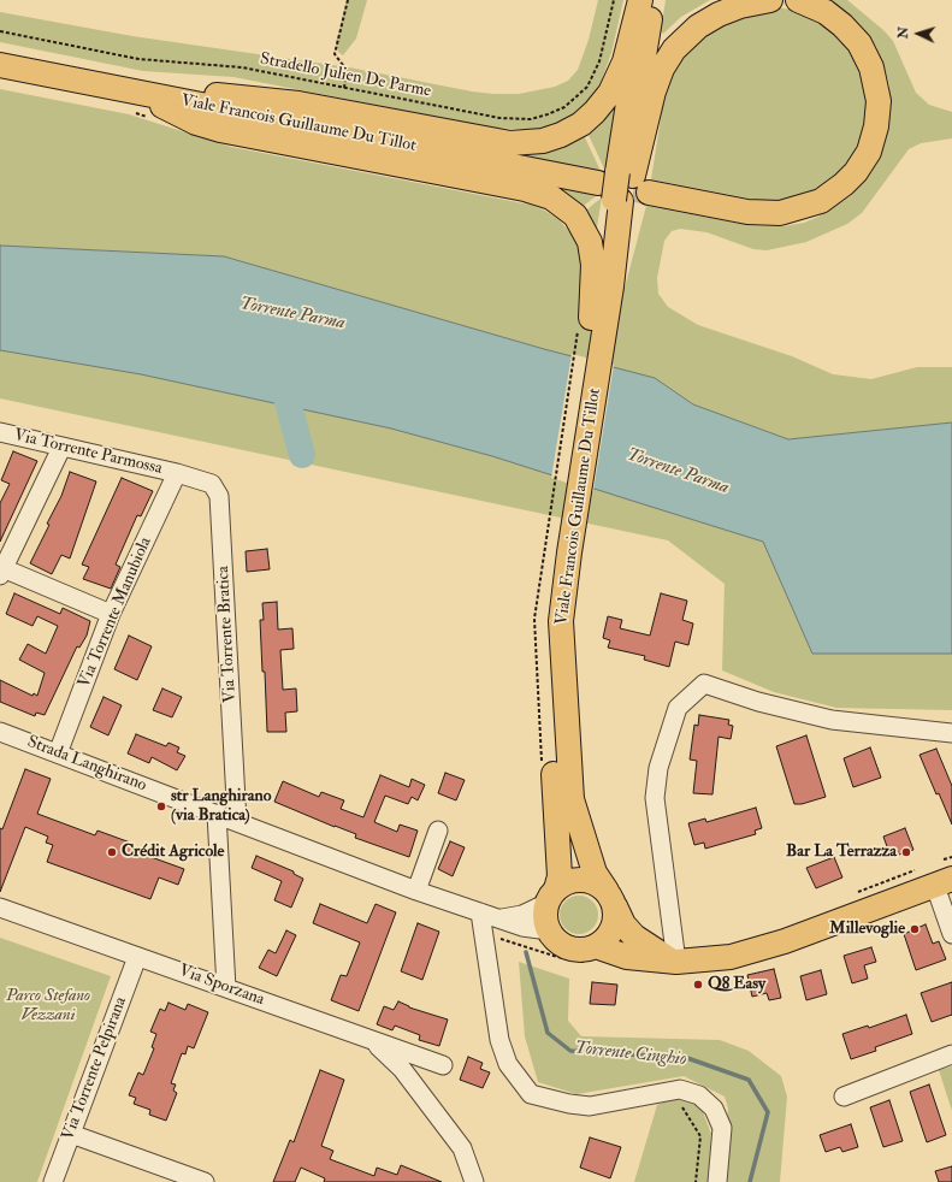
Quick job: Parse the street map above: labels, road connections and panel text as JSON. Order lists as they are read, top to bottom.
{
  "streets": {
    "main road": ["Viale Francois Guillaume Du Tillot", "Strada Langhirano"],
    "street": [
      "Via Torrente Parmossa",
      "Via Torrente Manubiola",
      "Via Torrente Bratica",
      "Via Sporzana",
      "Via Torrente Pelpirana"
    ],
    "path": ["Stradello Julien De Parme"]
  },
  "crossings": [
    ["Viale Francois Guillaume Du Tillot", "Strada Langhirano"],
    ["Via Torrente Parmossa", "Via Torrente Manubiola"],
    ["Via Torrente Parmossa", "Via Torrente Bratica"],
    ["Via Torrente Manubiola", "Via Torrente Bratica"],
    ["Via Torrente Manubiola", "Strada Langhirano"],
    ["Via Torrente Bratica", "Strada Langhirano"],
    ["Via Sporzana", "Via Torrente Pelpirana"]
  ],
  "water": ["Torrente Parma", "Torrente Cinghio"],
  "parks": ["Parco Stefano Vezzani"],
  "places": [
    "str Langhirano (via Bratica)",
    "Crédit Agricole",
    "Bar La Terrazza",
    "Millevoglie",
    "Q8 Easy"
  ],
  "north": "left"
}
